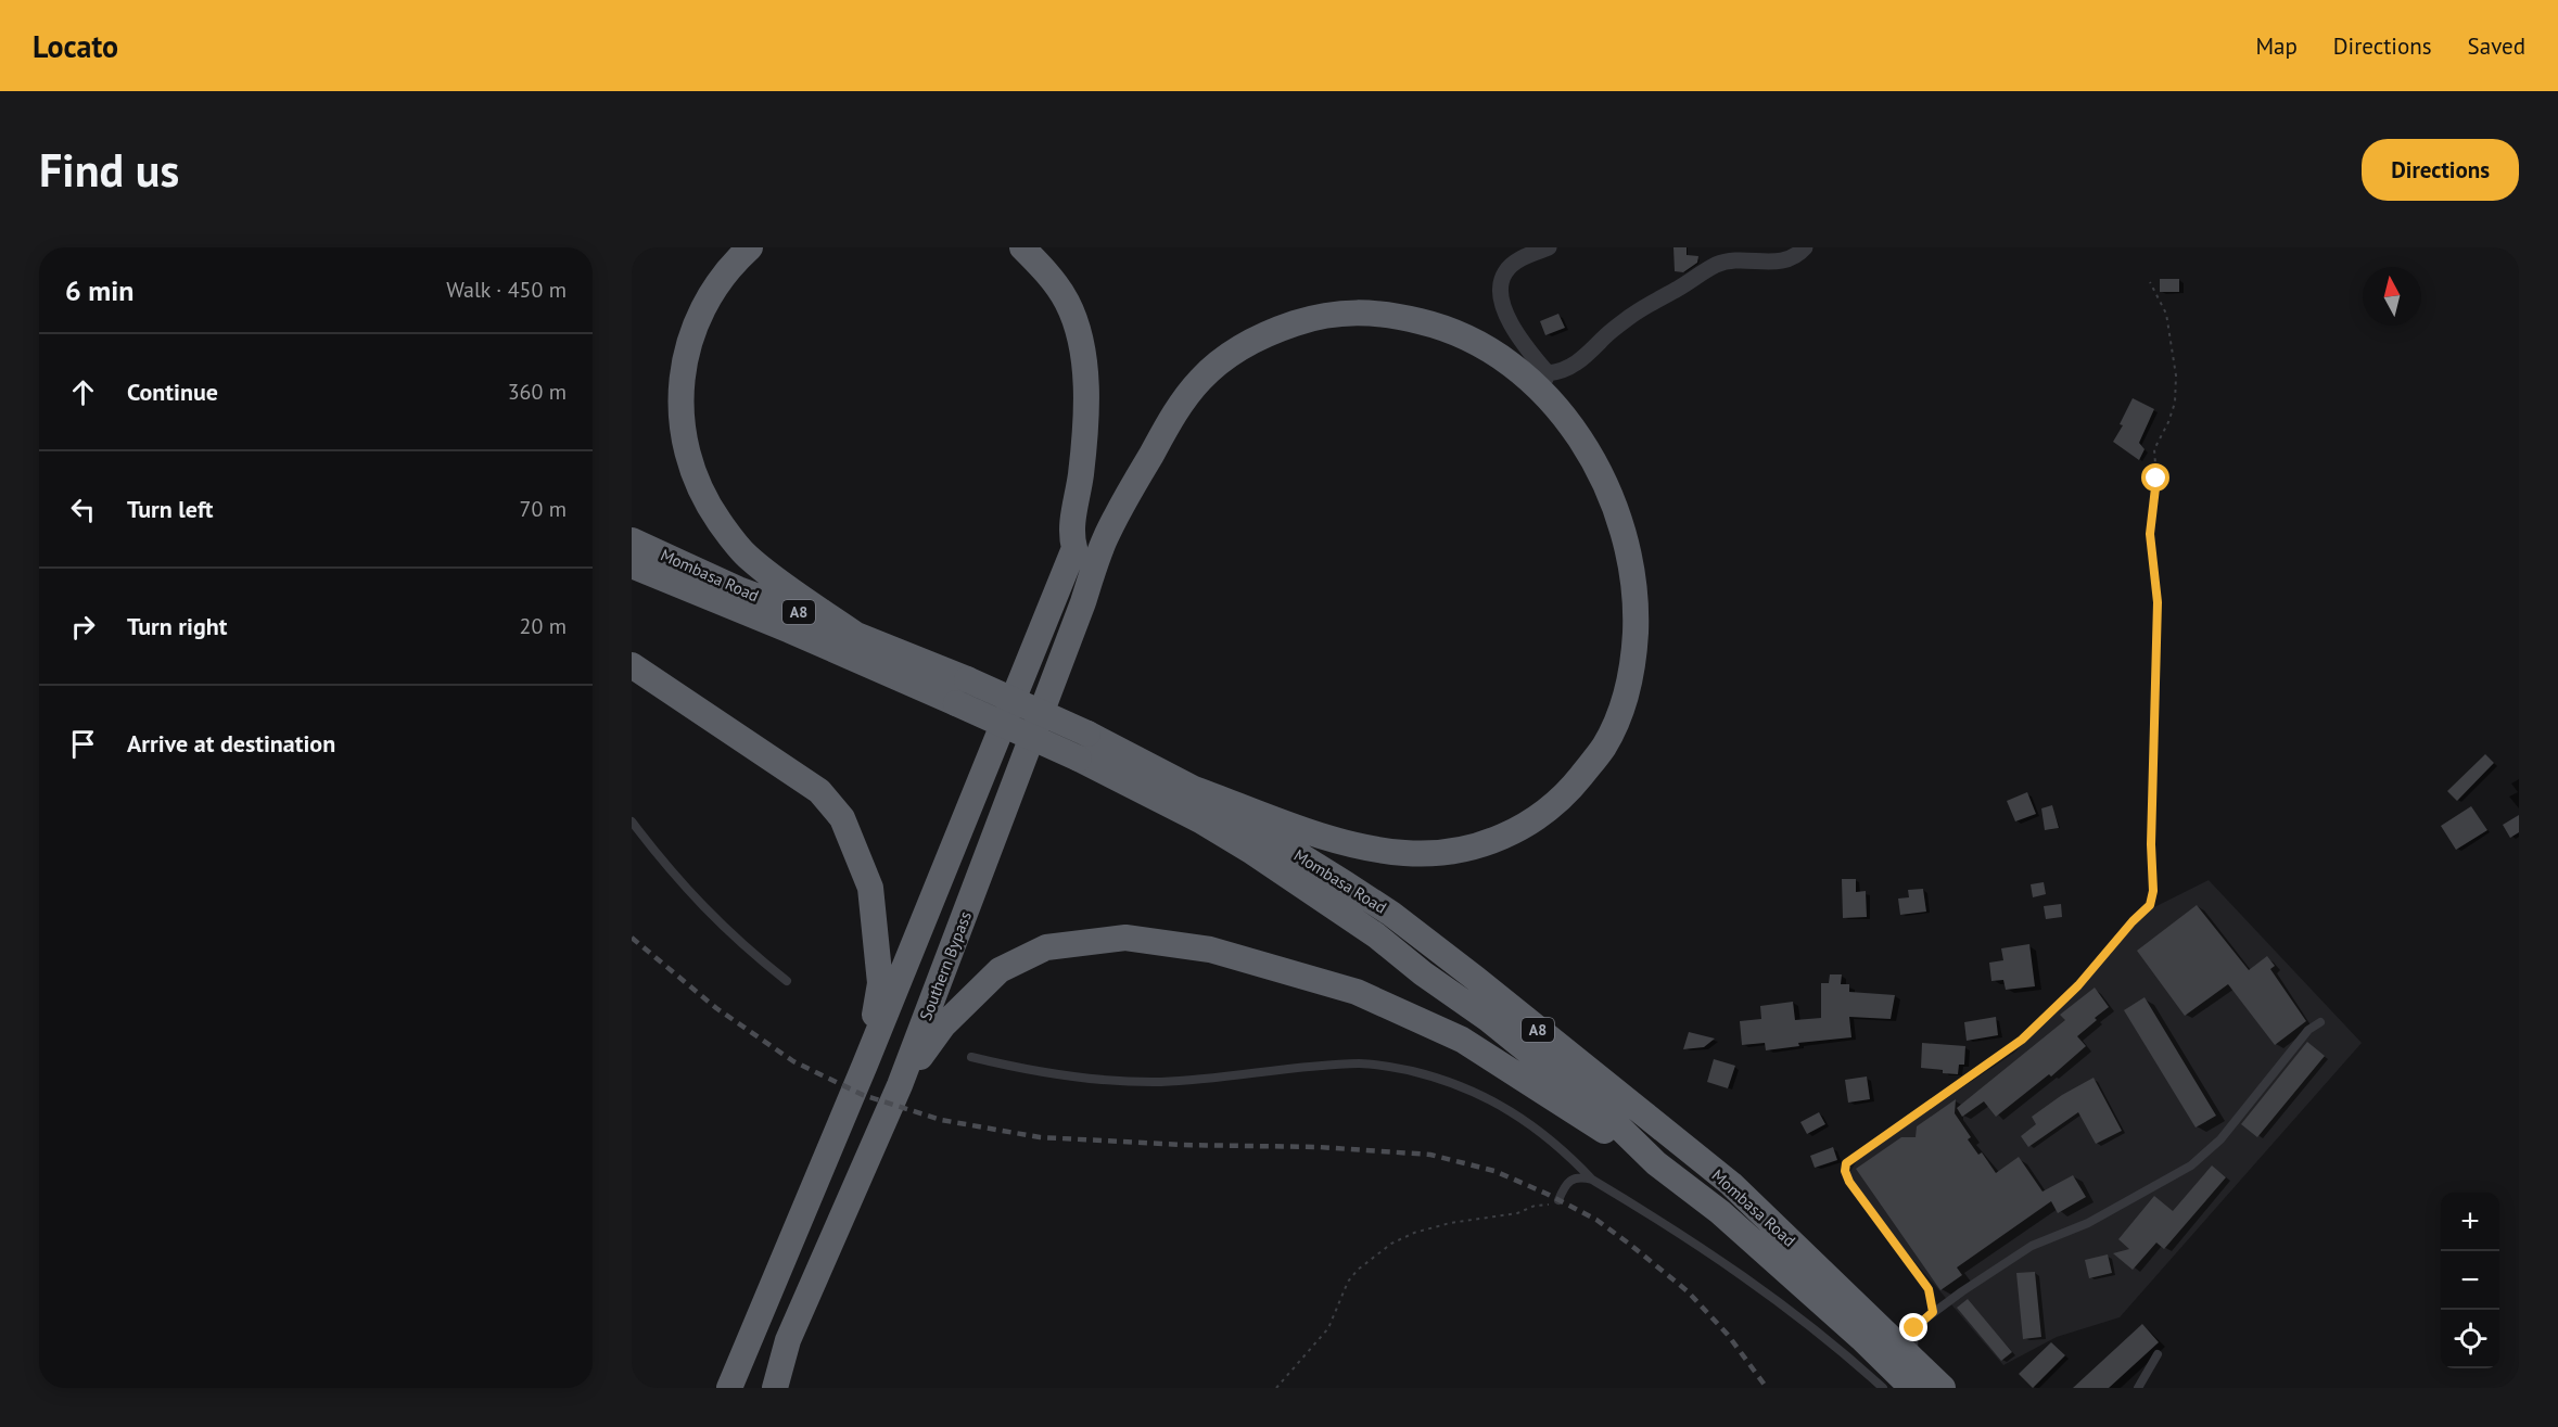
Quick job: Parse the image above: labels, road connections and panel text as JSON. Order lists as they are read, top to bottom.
{
  "streets": {
    "highway": ["Mombasa Road", "A8", "Southern Bypass"]
  },
  "crossings": [
    ["Mombasa Road", "Southern Bypass"]
  ],
  "north": "top",
  "page": {
    "header": "Locato",
    "nav": ["Map", "Directions", "Saved"],
    "buttons": "Directions",
    "title": "Find us",
    "heading": ["6 min", "Walk · 450 m"],
    "list": [
      ["Continue", "360 m"],
      ["Turn left", "70 m"],
      ["Turn right", "20 m"],
      "Arrive at destination"
    ],
    "map_buttons": ["+", "−"]
  }
}
